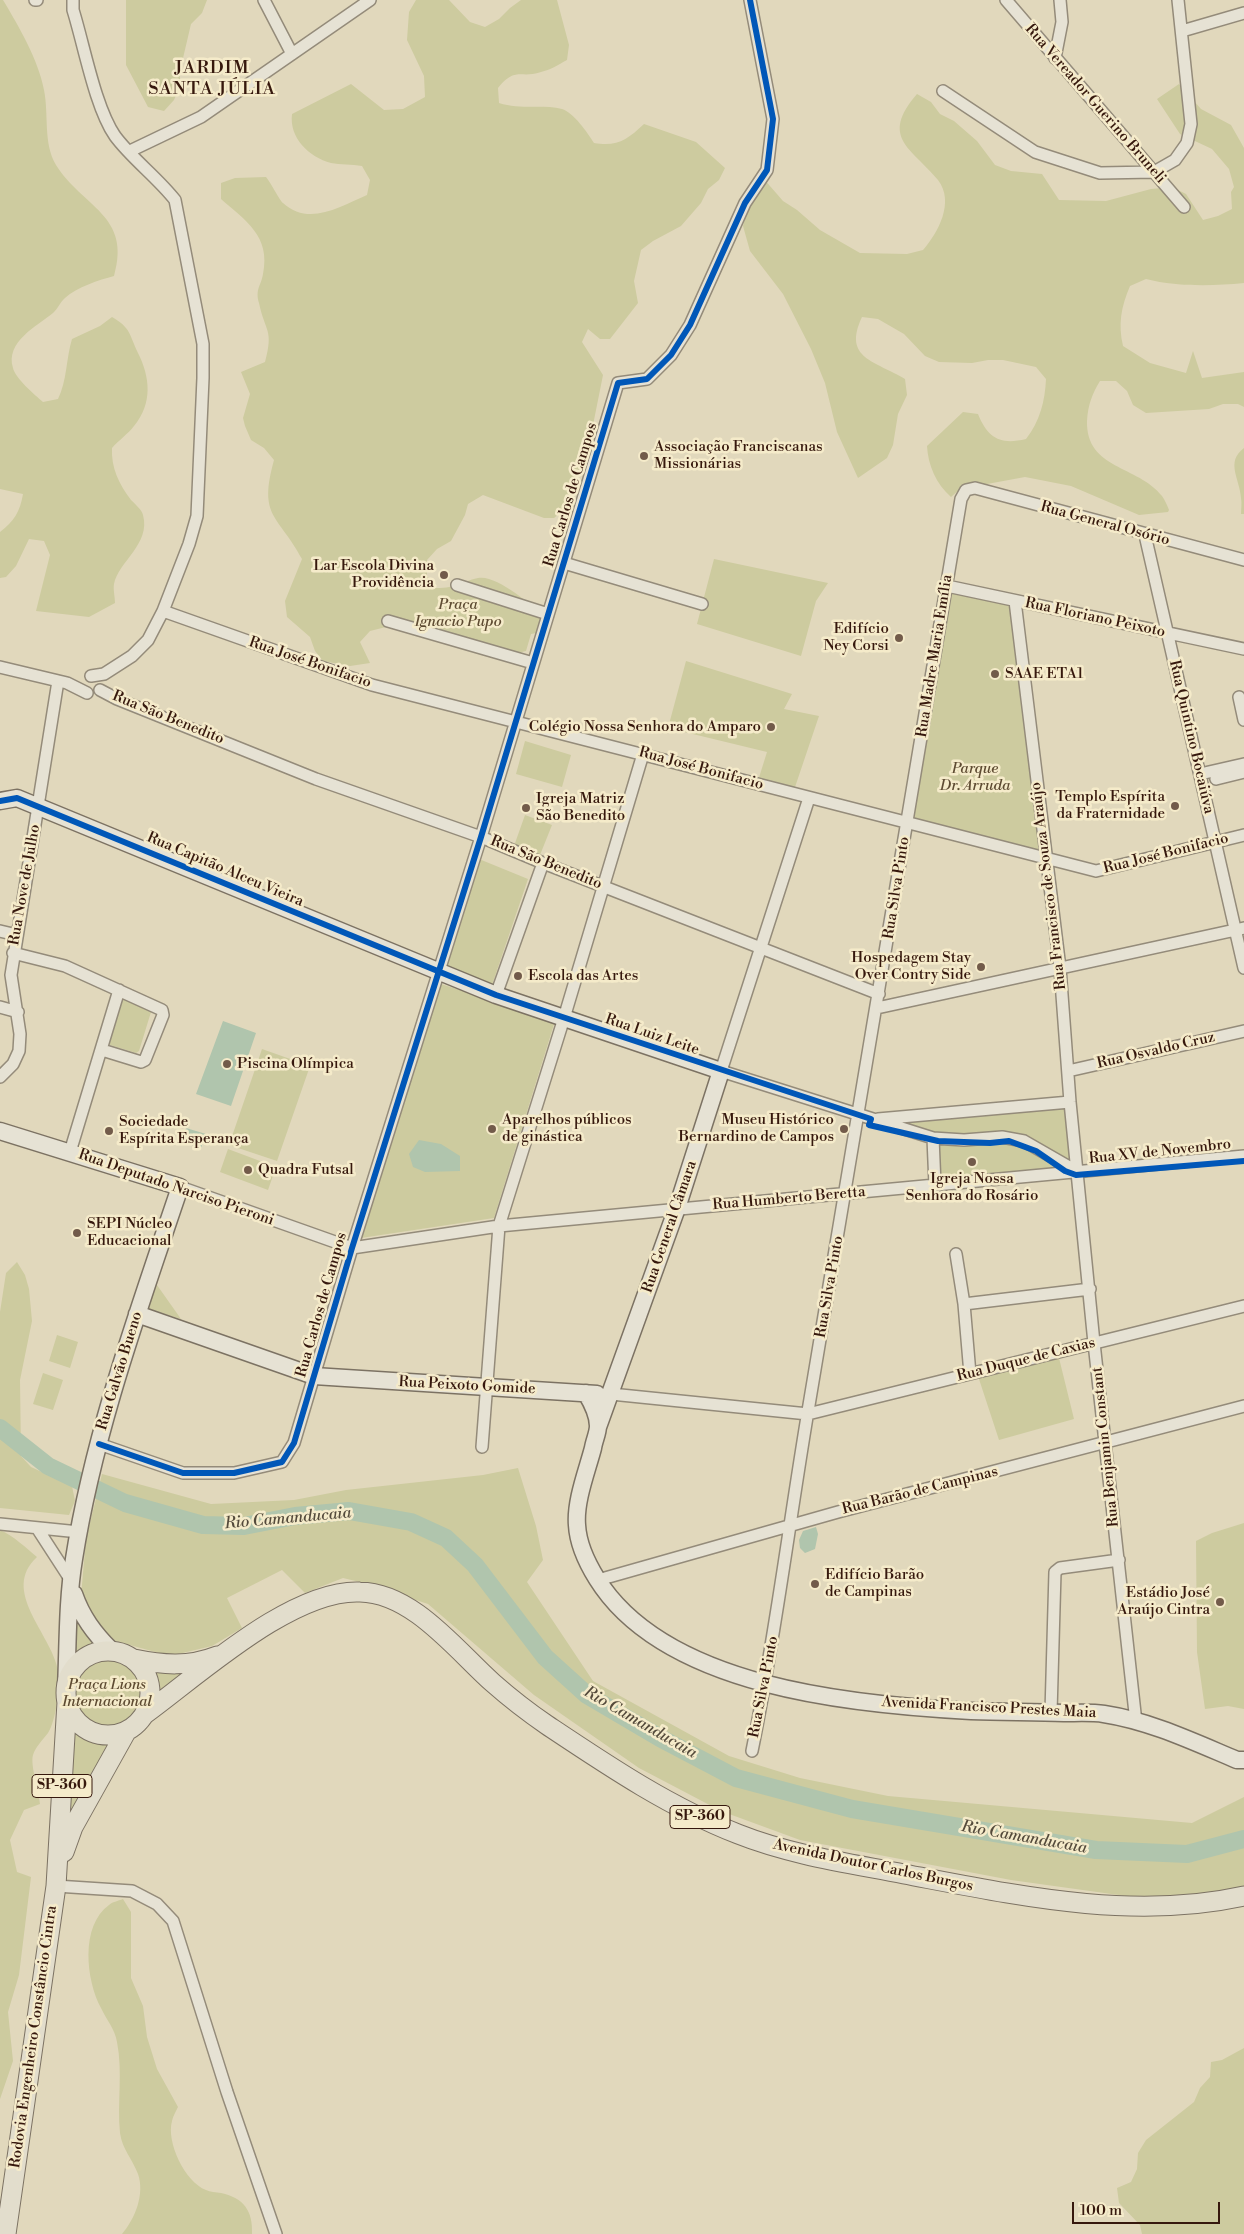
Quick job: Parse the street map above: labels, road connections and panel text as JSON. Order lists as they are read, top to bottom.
{
  "streets": {
    "main road": ["SP-360", "Avenida Doutor Carlos Burgos", "Rodovia Engenheiro Constâncio Cintra"],
    "street": [
      "Rua Vereador Guerino Bruneli",
      "Rua Carlos de Campos",
      "Rua General Osório",
      "Rua Floriano Peixoto",
      "Rua Madre Maria Emília",
      "Rua José Bonifacio",
      "Rua São Benedito",
      "Rua Quintino Bocaiúva",
      "Rua Capitão Alceu Vieira",
      "Rua Nove de Julho",
      "Rua Francisco de Souza Araújo",
      "Rua Silva Pinto",
      "Rua Luiz Leite",
      "Rua Osvaldo Cruz",
      "Rua XV de Novembro",
      "Rua Deputado Narciso Pieroni",
      "Rua Humberto Beretta",
      "Rua General Câmara",
      "Rua Duque de Caxias",
      "Rua Galvão Bueno",
      "Rua Peixoto Gomide",
      "Rua Benjamin Constant",
      "Rua Barão de Campinas",
      "Avenida Francisco Prestes Maia"
    ]
  },
  "crossings": [
    ["Rua Carlos de Campos", "Rua José Bonifacio"],
    ["Rua Carlos de Campos", "Rua São Benedito"],
    ["Rua Carlos de Campos", "Rua Capitão Alceu Vieira"],
    ["Rua Carlos de Campos", "Rua Luiz Leite"],
    ["Rua Carlos de Campos", "Rua Deputado Narciso Pieroni"],
    ["Rua Carlos de Campos", "Rua Humberto Beretta"],
    ["Rua Carlos de Campos", "Rua Galvão Bueno"],
    ["Rua Carlos de Campos", "Rua Peixoto Gomide"],
    ["Rua General Osório", "Rua Madre Maria Emília"],
    ["Rua General Osório", "Rua Quintino Bocaiúva"],
    ["Rua Floriano Peixoto", "Rua Madre Maria Emília"],
    ["Rua Floriano Peixoto", "Rua Quintino Bocaiúva"],
    ["Rua Floriano Peixoto", "Rua Francisco de Souza Araújo"],
    ["Rua Madre Maria Emília", "Rua José Bonifacio"],
    ["Rua Madre Maria Emília", "Rua Silva Pinto"],
    ["Rua José Bonifacio", "Rua Quintino Bocaiúva"],
    ["Rua José Bonifacio", "Rua Francisco de Souza Araújo"],
    ["Rua José Bonifacio", "Rua Silva Pinto"],
    ["Rua José Bonifacio", "Rua General Câmara"],
    ["Rua São Benedito", "Rua Silva Pinto"],
    ["Rua São Benedito", "Rua General Câmara"],
    ["Rua Capitão Alceu Vieira", "Rua Nove de Julho"],
    ["Rua Capitão Alceu Vieira", "Rua Luiz Leite"],
    ["Rua Francisco de Souza Araújo", "Rua Luiz Leite"],
    ["Rua Francisco de Souza Araújo", "Rua Osvaldo Cruz"],
    ["Rua Francisco de Souza Araújo", "Rua XV de Novembro"],
    ["Rua Francisco de Souza Araújo", "Rua Humberto Beretta"],
    ["Rua Francisco de Souza Araújo", "Rua Benjamin Constant"],
    ["Rua Silva Pinto", "Rua Luiz Leite"],
    ["Rua Silva Pinto", "Rua Humberto Beretta"],
    ["Rua Silva Pinto", "Rua Duque de Caxias"],
    ["Rua Silva Pinto", "Rua Peixoto Gomide"],
    ["Rua Silva Pinto", "Rua Barão de Campinas"],
    ["Rua Silva Pinto", "Avenida Francisco Prestes Maia"],
    ["Rua Luiz Leite", "Rua XV de Novembro"],
    ["Rua Luiz Leite", "Rua Humberto Beretta"],
    ["Rua Luiz Leite", "Rua General Câmara"],
    ["Rua Luiz Leite", "Rua Benjamin Constant"],
    ["Rua XV de Novembro", "Rua Humberto Beretta"],
    ["Rua XV de Novembro", "Rua Benjamin Constant"],
    ["Rua Deputado Narciso Pieroni", "Rua Humberto Beretta"],
    ["Rua Deputado Narciso Pieroni", "Rua Galvão Bueno"],
    ["Rua Humberto Beretta", "Rua General Câmara"],
    ["Rua Humberto Beretta", "Rua Benjamin Constant"],
    ["Rua General Câmara", "Rua Peixoto Gomide"],
    ["Rua General Câmara", "Avenida Francisco Prestes Maia"],
    ["Rua Duque de Caxias", "Rua Peixoto Gomide"],
    ["Rua Duque de Caxias", "Rua Benjamin Constant"],
    ["Rua Galvão Bueno", "Rua Peixoto Gomide"],
    ["Rua Galvão Bueno", "SP-360"],
    ["Rua Galvão Bueno", "Avenida Doutor Carlos Burgos"],
    ["Rua Galvão Bueno", "Rodovia Engenheiro Constâncio Cintra"],
    ["Rua Peixoto Gomide", "Avenida Francisco Prestes Maia"],
    ["Rua Benjamin Constant", "Rua Barão de Campinas"],
    ["Rua Benjamin Constant", "Avenida Francisco Prestes Maia"],
    ["Rua Barão de Campinas", "Avenida Francisco Prestes Maia"],
    ["SP-360", "Avenida Doutor Carlos Burgos"],
    ["SP-360", "Rodovia Engenheiro Constâncio Cintra"],
    ["Avenida Doutor Carlos Burgos", "Rodovia Engenheiro Constâncio Cintra"]
  ],
  "districts": ["JARDIM SANTA JÚLIA"],
  "water": ["Rio Camanducaia"],
  "parks": ["Praça Ignacio Pupo", "Parque Dr. Arruda", "Praça Lions Internacional"],
  "places": [
    "Associação Franciscanas Missionárias",
    "Lar Escola Divina Providência",
    "Edifício Ney Corsi",
    "SAAE ETA1",
    "Colégio Nossa Senhora do Amparo",
    "Templo Espírita da Fraternidade",
    "Igreja Matriz São Benedito",
    "Hospedagem Stay Over Contry Side",
    "Escola das Artes",
    "Piscina Olímpica",
    "Aparelhos públicos de ginástica",
    "Museu Histórico Bernardino de Campos",
    "Sociedade Espírita Esperança",
    "Igreja Nossa Senhora do Rosário",
    "Quadra Futsal",
    "SEPI Núcleo Educacional",
    "Edifício Barão de Campinas",
    "Estádio José Araújo Cintra"
  ],
  "scale_bar": "100 m"
}
